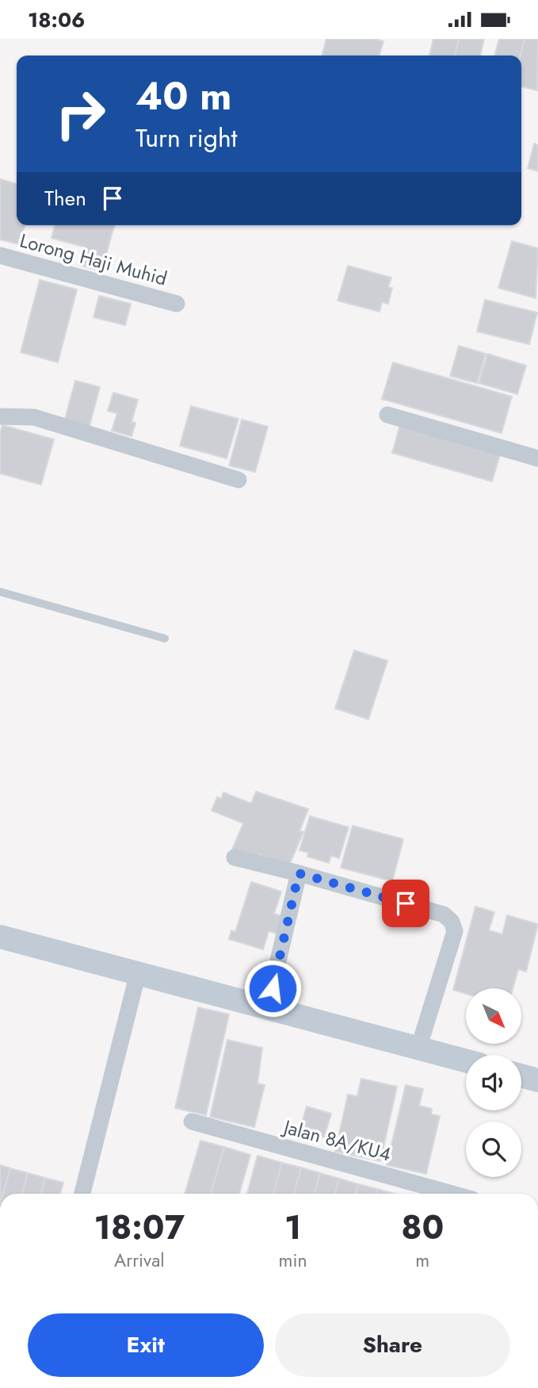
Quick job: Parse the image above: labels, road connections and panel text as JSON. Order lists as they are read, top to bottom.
{
  "streets": {
    "street": ["Lorong Haji Muhid", "Jalan 8A/KU4"]
  },
  "north": "bottom right",
  "page": {
    "status": "18:06",
    "turn": ["40 m", "Turn right"],
    "then": "Then",
    "eta": [
      "18:07",
      "Arrival",
      "1",
      "min",
      "80",
      "m"
    ],
    "buttons": ["Exit", "Share"]
  }
}
